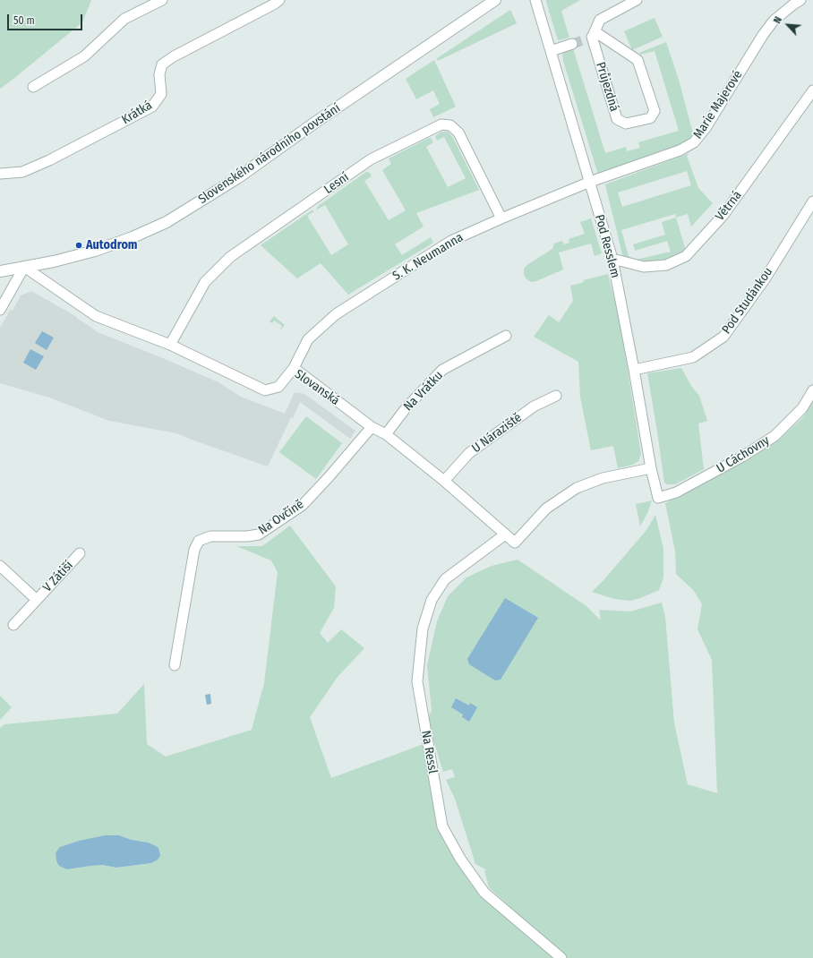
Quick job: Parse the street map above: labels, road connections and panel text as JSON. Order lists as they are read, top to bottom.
{
  "streets": {
    "street": [
      "Průjezdná",
      "Marie Majerové",
      "Krátká",
      "Slovenského národního povstání",
      "Lesní",
      "Větrná",
      "Pod Resslem",
      "S. K. Neumanna",
      "Pod Studánkou",
      "Slovanská",
      "Na Vrátku",
      "U Náraziště",
      "U Cáchovny",
      "Na Ovčíně",
      "V Zátiší",
      "Na Ressl"
    ]
  },
  "crossings": [
    ["Marie Majerové", "Pod Resslem"],
    ["Marie Majerové", "S. K. Neumanna"],
    ["Slovenského národního povstání", "Slovanská"],
    ["Lesní", "S. K. Neumanna"],
    ["Lesní", "Slovanská"],
    ["Větrná", "Pod Resslem"],
    ["Pod Resslem", "S. K. Neumanna"],
    ["Pod Resslem", "Pod Studánkou"],
    ["Pod Resslem", "Slovanská"],
    ["Pod Resslem", "U Cáchovny"],
    ["S. K. Neumanna", "Slovanská"],
    ["Slovanská", "Na Vrátku"],
    ["Slovanská", "U Náraziště"],
    ["Slovanská", "Na Ovčíně"],
    ["Slovanská", "Na Ressl"]
  ],
  "places": ["Autodrom"],
  "scale_bar": "50 m",
  "north": "top left"
}
